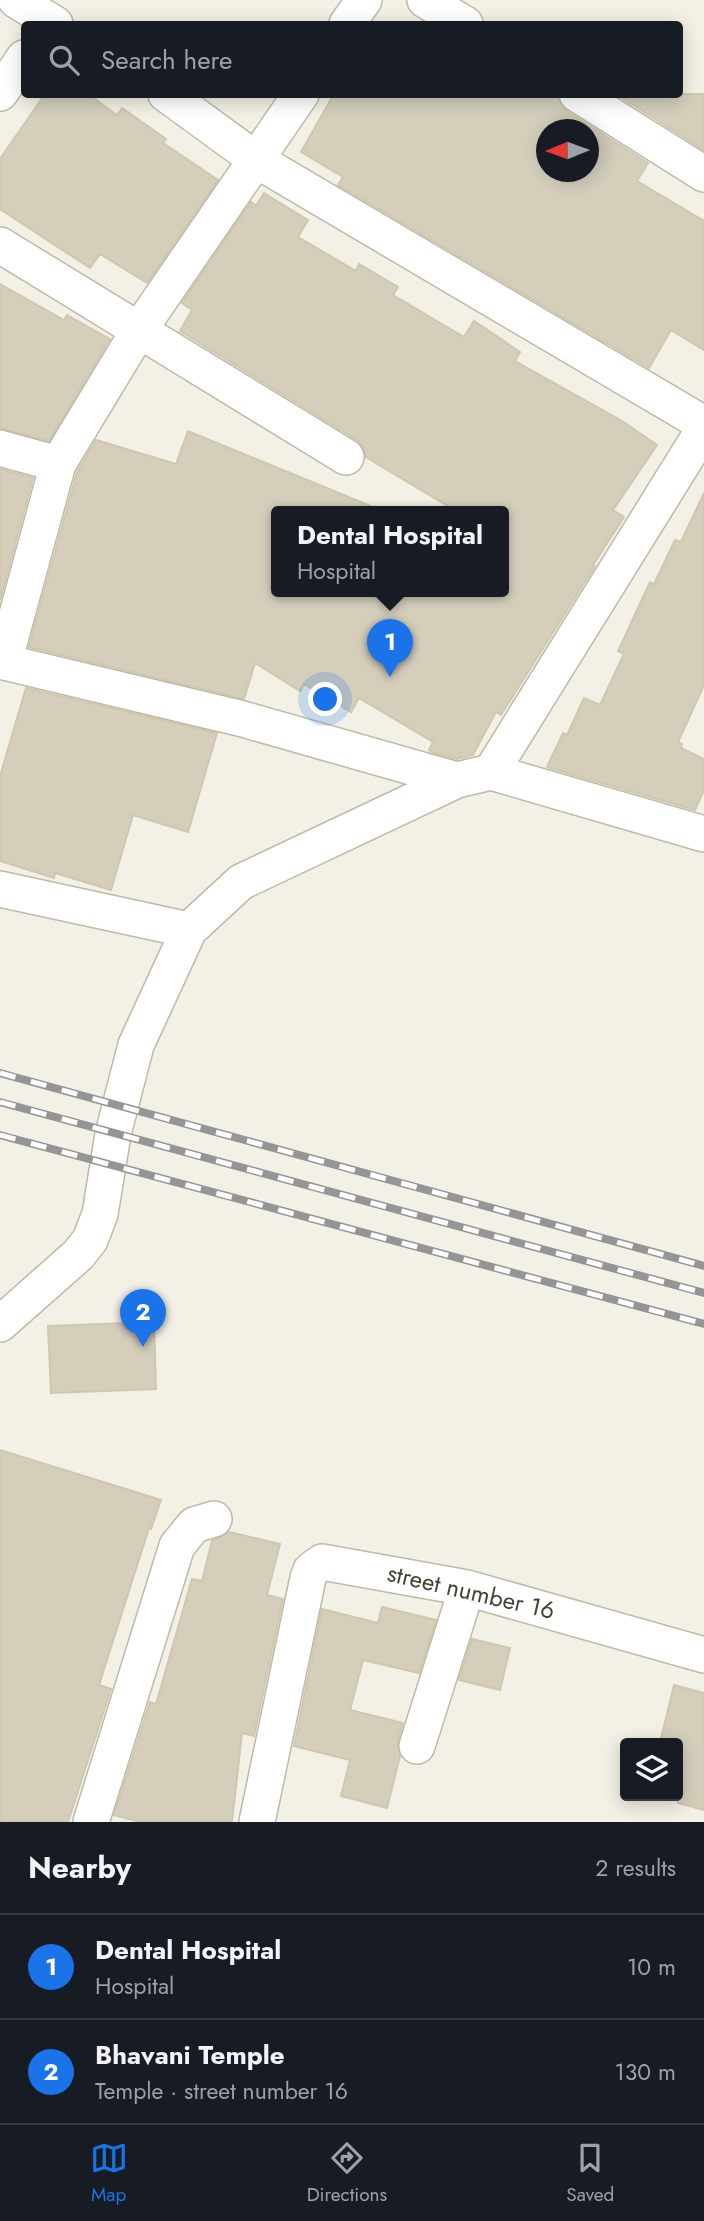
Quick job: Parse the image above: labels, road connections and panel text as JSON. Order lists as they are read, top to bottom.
{
  "streets": {
    "street": ["street number 16"]
  },
  "north": "left",
  "page": {
    "search": "Search here",
    "popup": ["Dental Hospital", "Hospital"],
    "pins": ["1", "2"],
    "heading": ["Nearby", "2 results"],
    "list": [
      {
        "mark": "1",
        "name": "Dental Hospital",
        "note": "Hospital",
        "value": "10 m"
      },
      {
        "mark": "2",
        "name": "Bhavani Temple",
        "note": "Temple · street number 16",
        "value": "130 m"
      }
    ],
    "nav": ["Map", "Directions", "Saved"]
  }
}
